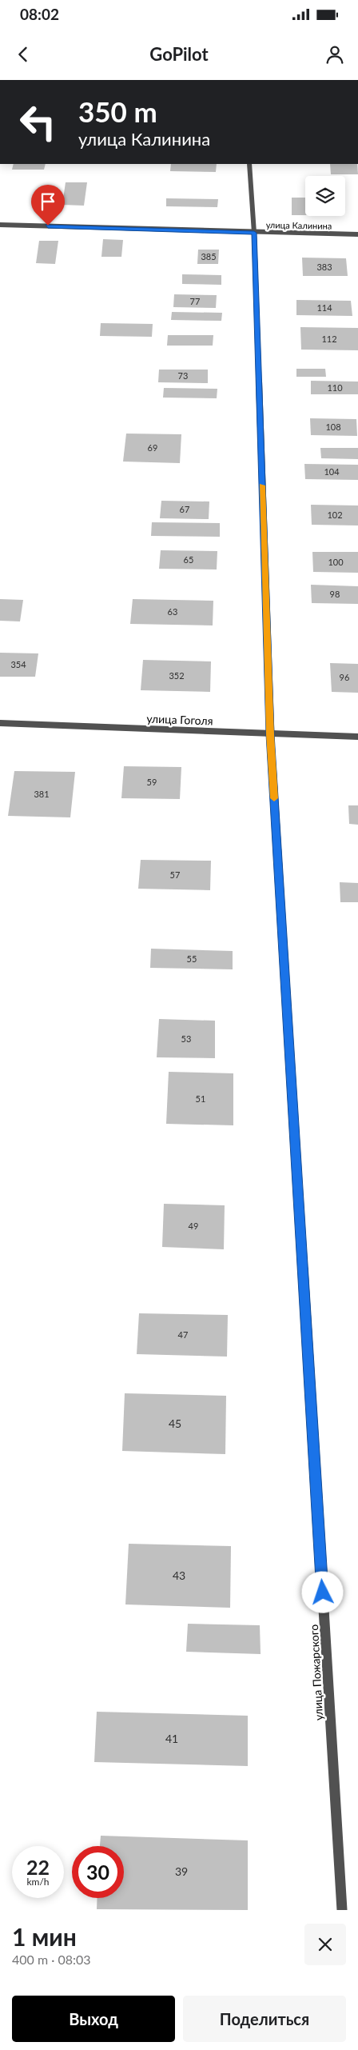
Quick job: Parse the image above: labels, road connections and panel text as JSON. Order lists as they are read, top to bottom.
{
  "streets": {
    "street": ["улица Калинина", "улица Гоголя", "улица Пожарского"]
  },
  "crossings": [
    ["улица Калинина", "улица Пожарского"],
    ["улица Гоголя", "улица Пожарского"]
  ],
  "house_numbers": [
    "385",
    "383",
    "77",
    "114",
    "112",
    "73",
    "110",
    "108",
    "69",
    "104",
    "67",
    "102",
    "65",
    "100",
    "98",
    "63",
    "354",
    "352",
    "96",
    "59",
    "381",
    "57",
    "55",
    "53",
    "51",
    "49",
    "47",
    "45",
    "43",
    "41",
    "39"
  ],
  "page": {
    "status": "08:02",
    "header": "GoPilot",
    "turn": ["350 m", "улица Калинина"],
    "speed": "22 km/h",
    "limit": "30",
    "heading": ["1 мин", "400 m · 08:03"],
    "buttons": ["Выход", "Поделиться"]
  }
}
